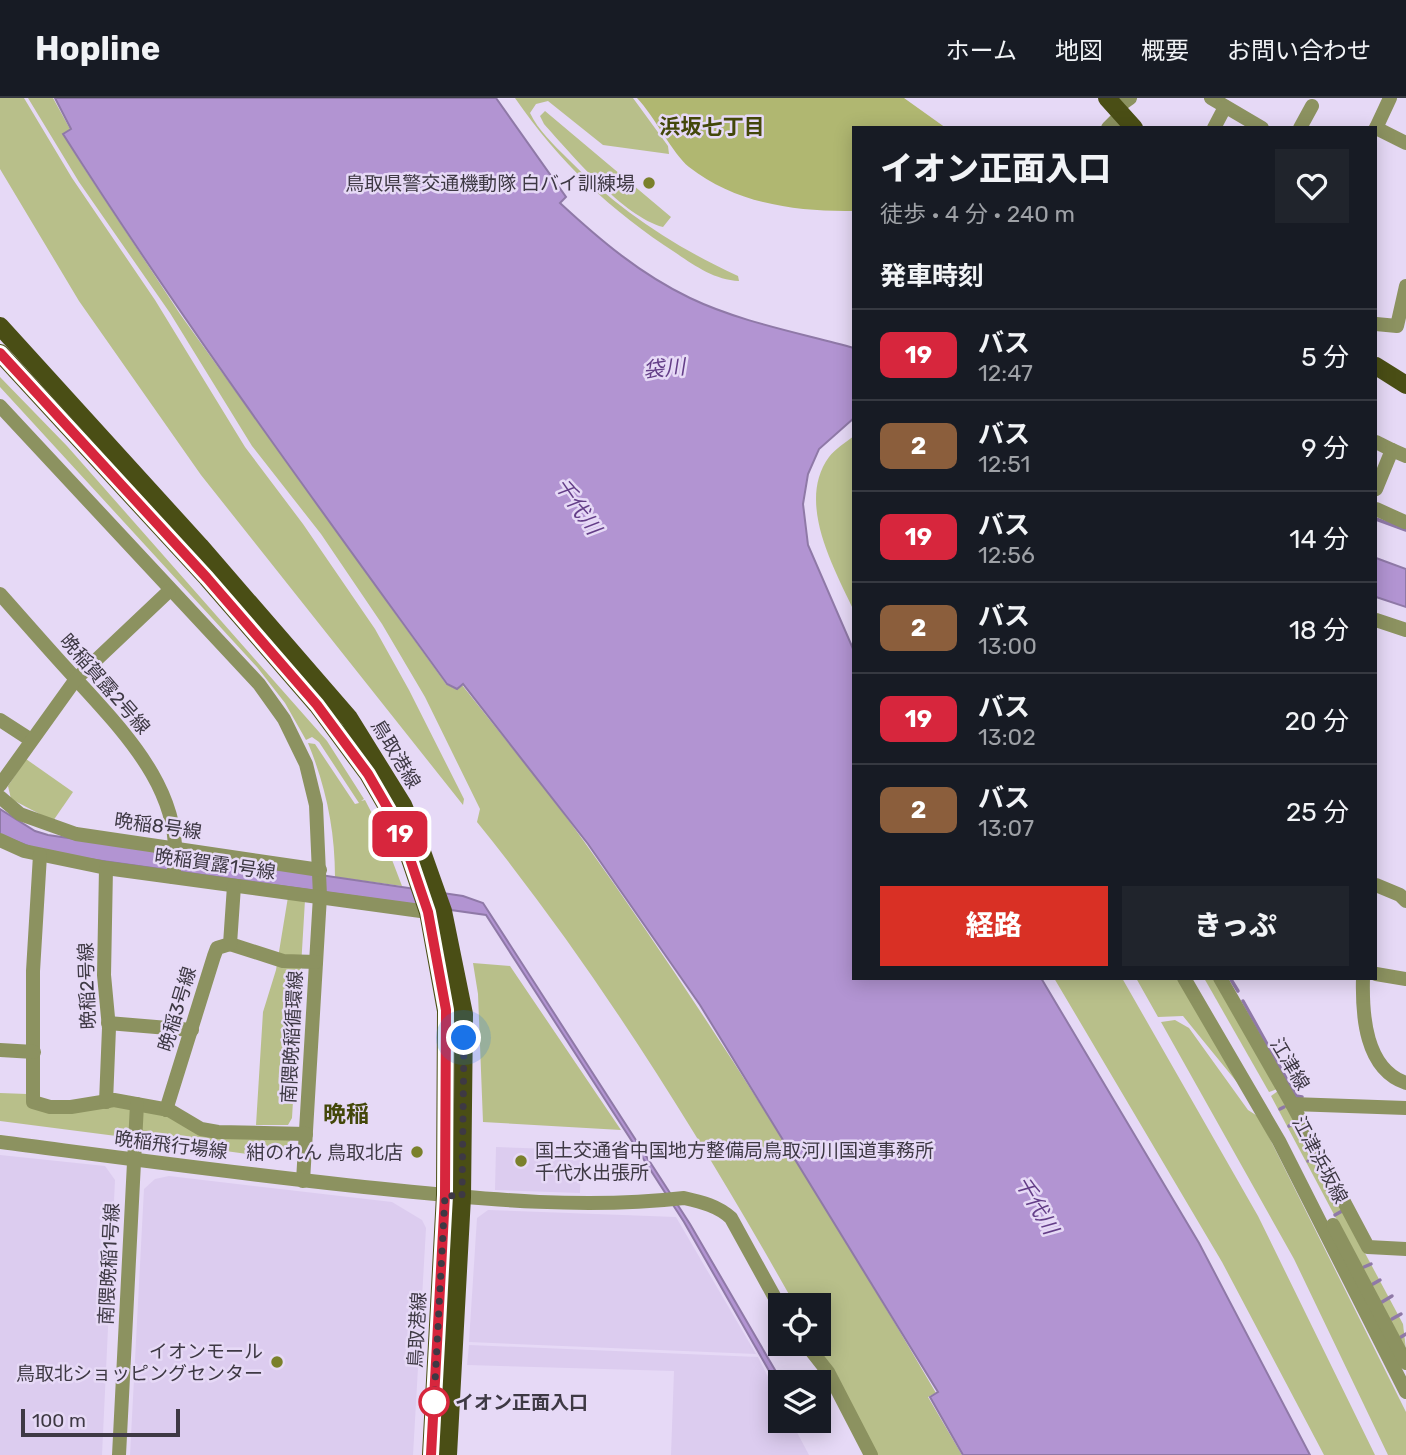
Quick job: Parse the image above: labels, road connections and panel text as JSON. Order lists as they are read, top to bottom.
{
  "streets": {
    "main road": ["鳥取港線"],
    "street": [
      "晩稲賀露2号線",
      "晩稲8号線",
      "晩稲賀露1号線",
      "晩稲2号線",
      "晩稲3号線",
      "南隈晩稲循環線",
      "江津線",
      "晩稲飛行場線",
      "江津浜坂線",
      "南隈晩稲1号線"
    ]
  },
  "crossings": [
    ["晩稲賀露2号線", "晩稲8号線"],
    ["晩稲賀露2号線", "晩稲賀露1号線"],
    ["鳥取港線", "晩稲賀露1号線"],
    ["鳥取港線", "晩稲飛行場線"],
    ["晩稲8号線", "南隈晩稲循環線"],
    ["晩稲賀露1号線", "晩稲2号線"],
    ["晩稲賀露1号線", "南隈晩稲循環線"],
    ["南隈晩稲循環線", "晩稲飛行場線"],
    ["晩稲飛行場線", "南隈晩稲1号線"]
  ],
  "districts": ["浜坂七丁目", "晩稲"],
  "water": ["袋川", "千代川"],
  "places": [
    "鳥取県警交通機動隊 白バイ訓練場",
    "紺のれん 鳥取北店",
    "国土交通省中国地方整備局鳥取河川国道事務所 千代水出張所",
    "イオンモール 鳥取北ショッピングセンター",
    "イオン正面入口"
  ],
  "lines": ["bus line 19"],
  "scale_bar": "100 m",
  "page": {
    "header": "Hopline",
    "nav": [
      "ホーム",
      "地図",
      "概要",
      "お問い合わせ"
    ],
    "on_map": "19",
    "heading": [
      ["イオン正面入口", "徒歩 · 4 分 · 240 m"],
      "発車時刻"
    ],
    "list": [
      {
        "mark": "19",
        "name": "バス",
        "note": "12:47",
        "value": "5 分"
      },
      {
        "mark": "2",
        "name": "バス",
        "note": "12:51",
        "value": "9 分"
      },
      {
        "mark": "19",
        "name": "バス",
        "note": "12:56",
        "value": "14 分"
      },
      {
        "mark": "2",
        "name": "バス",
        "note": "13:00",
        "value": "18 分"
      },
      {
        "mark": "19",
        "name": "バス",
        "note": "13:02",
        "value": "20 分"
      },
      {
        "mark": "2",
        "name": "バス",
        "note": "13:07",
        "value": "25 分"
      }
    ],
    "buttons": ["経路", "きっぷ"],
    "scale": "100 m"
  }
}
